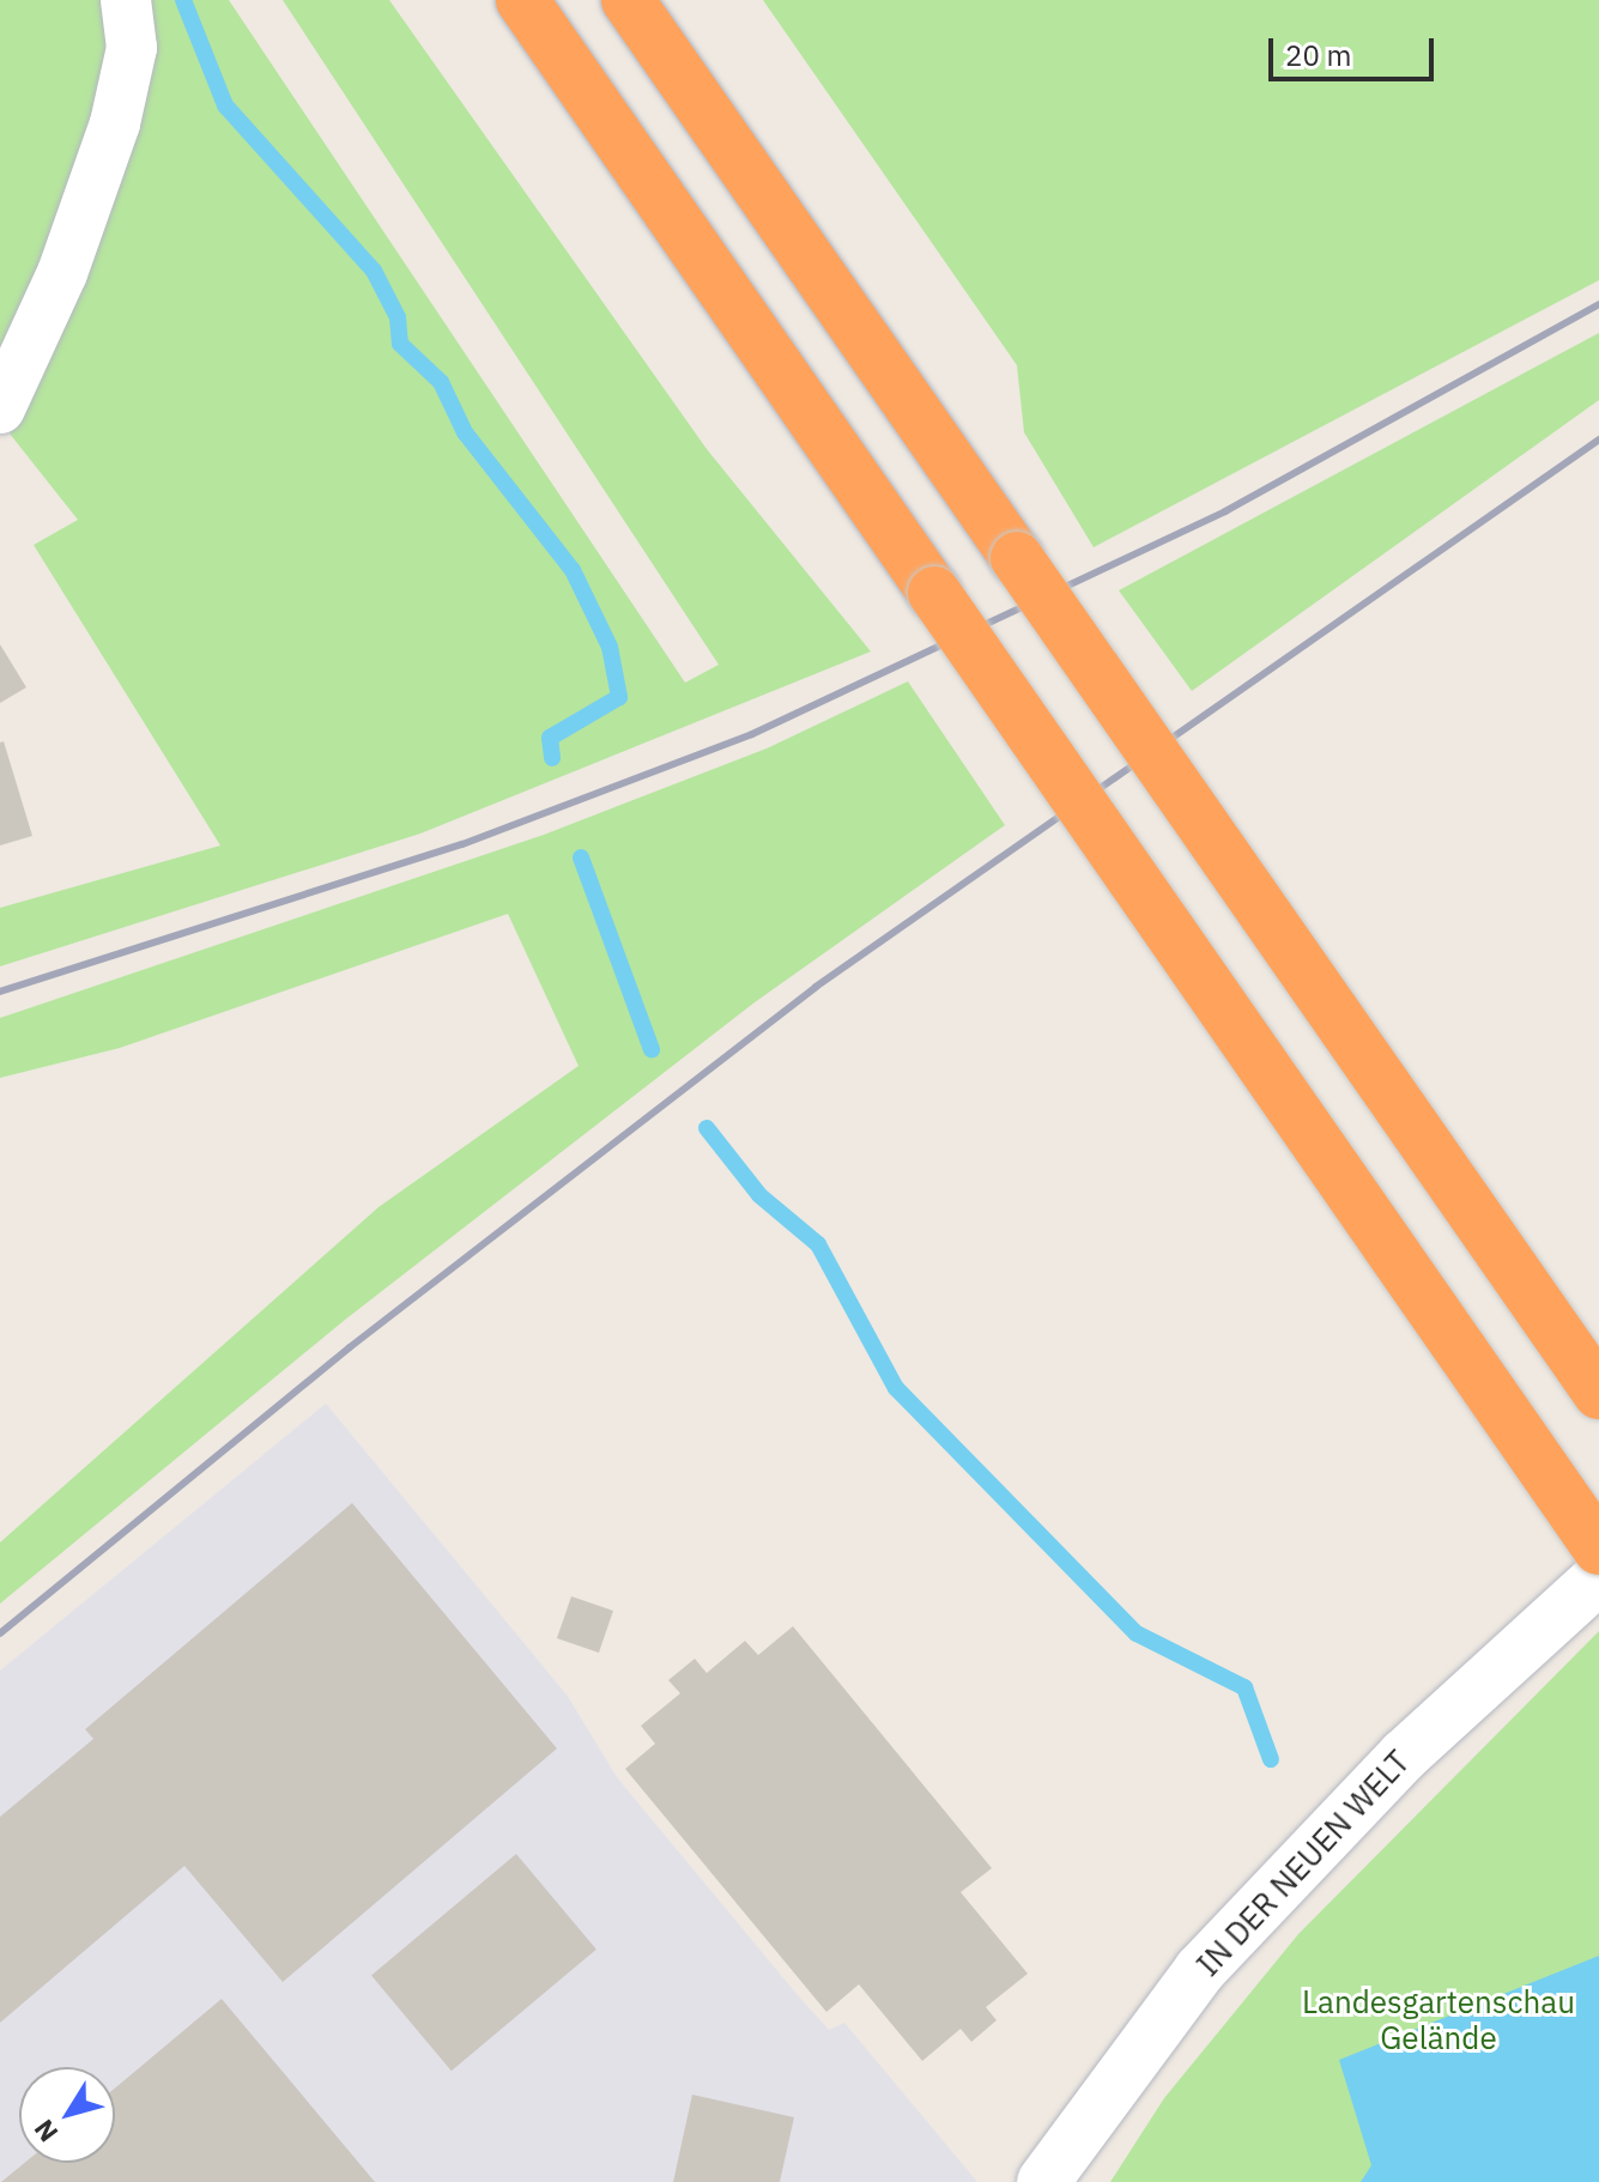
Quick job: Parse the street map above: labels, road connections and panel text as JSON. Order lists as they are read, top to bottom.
{
  "streets": {
    "street": ["IN DER NEUEN WELT"]
  },
  "parks": ["Landesgartenschau Gelände"],
  "scale_bar": "20 m",
  "north": "bottom left"
}
